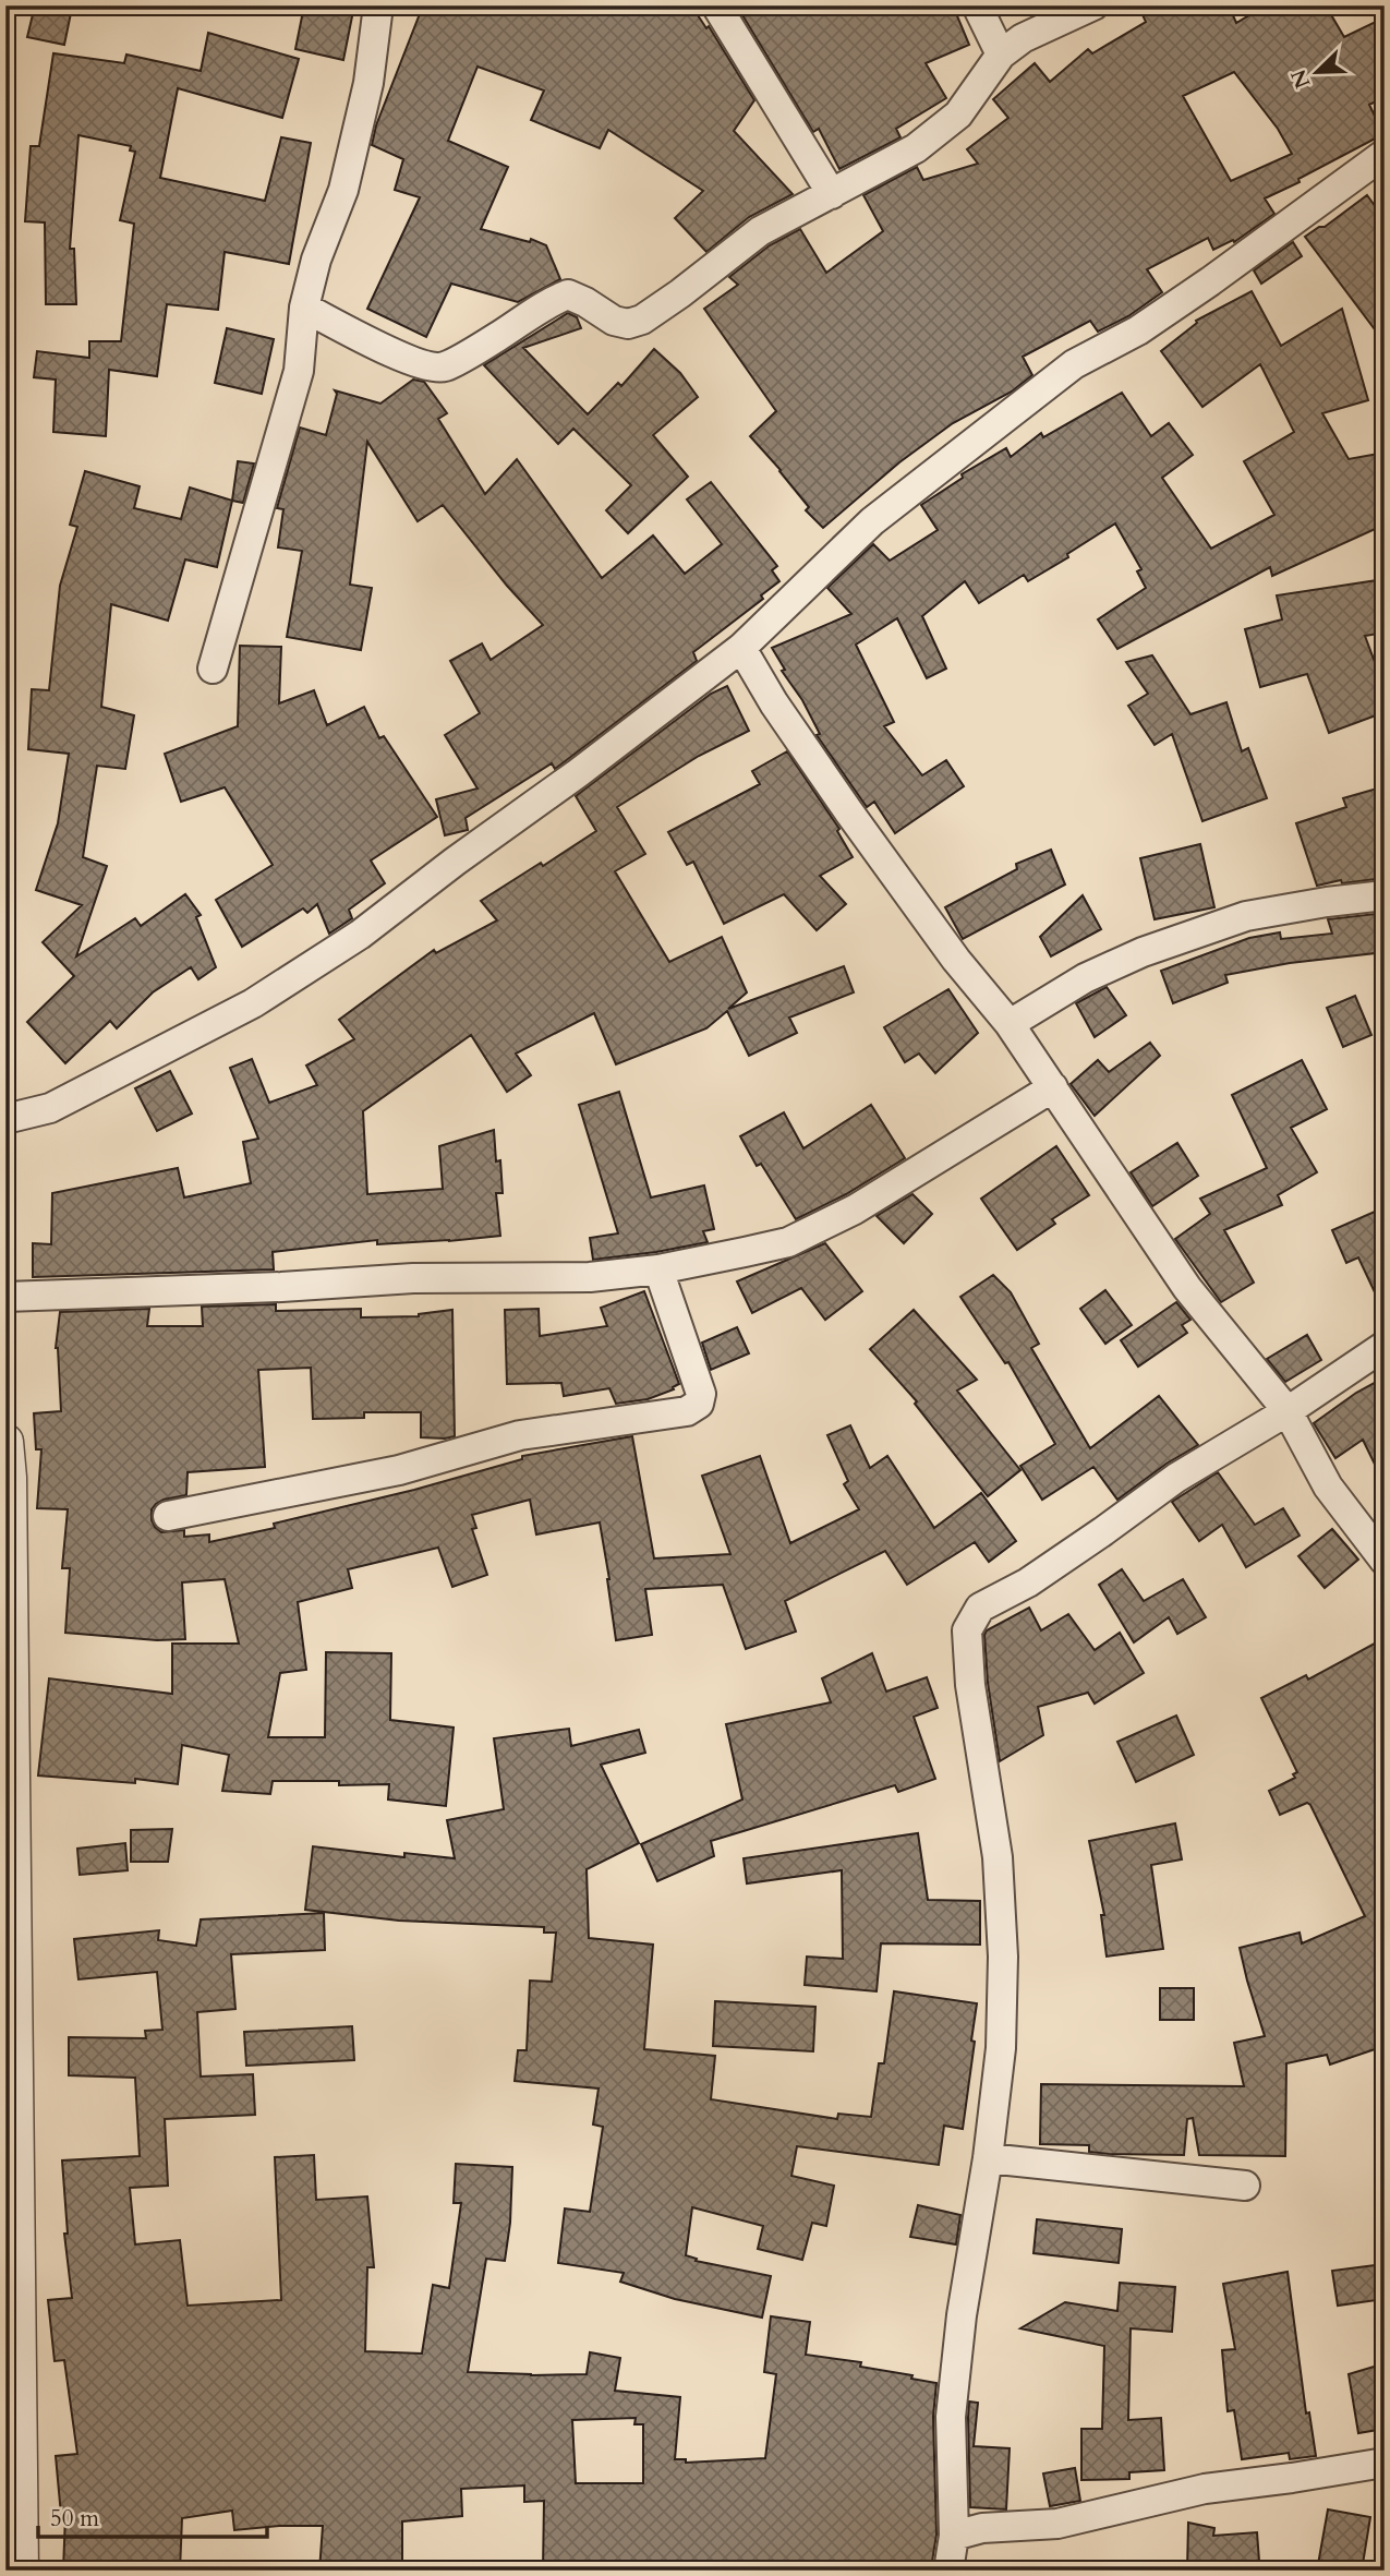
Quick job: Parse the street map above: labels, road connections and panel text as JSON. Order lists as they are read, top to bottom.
{
  "scale_bar": "50 m",
  "north": "bottom left"
}
